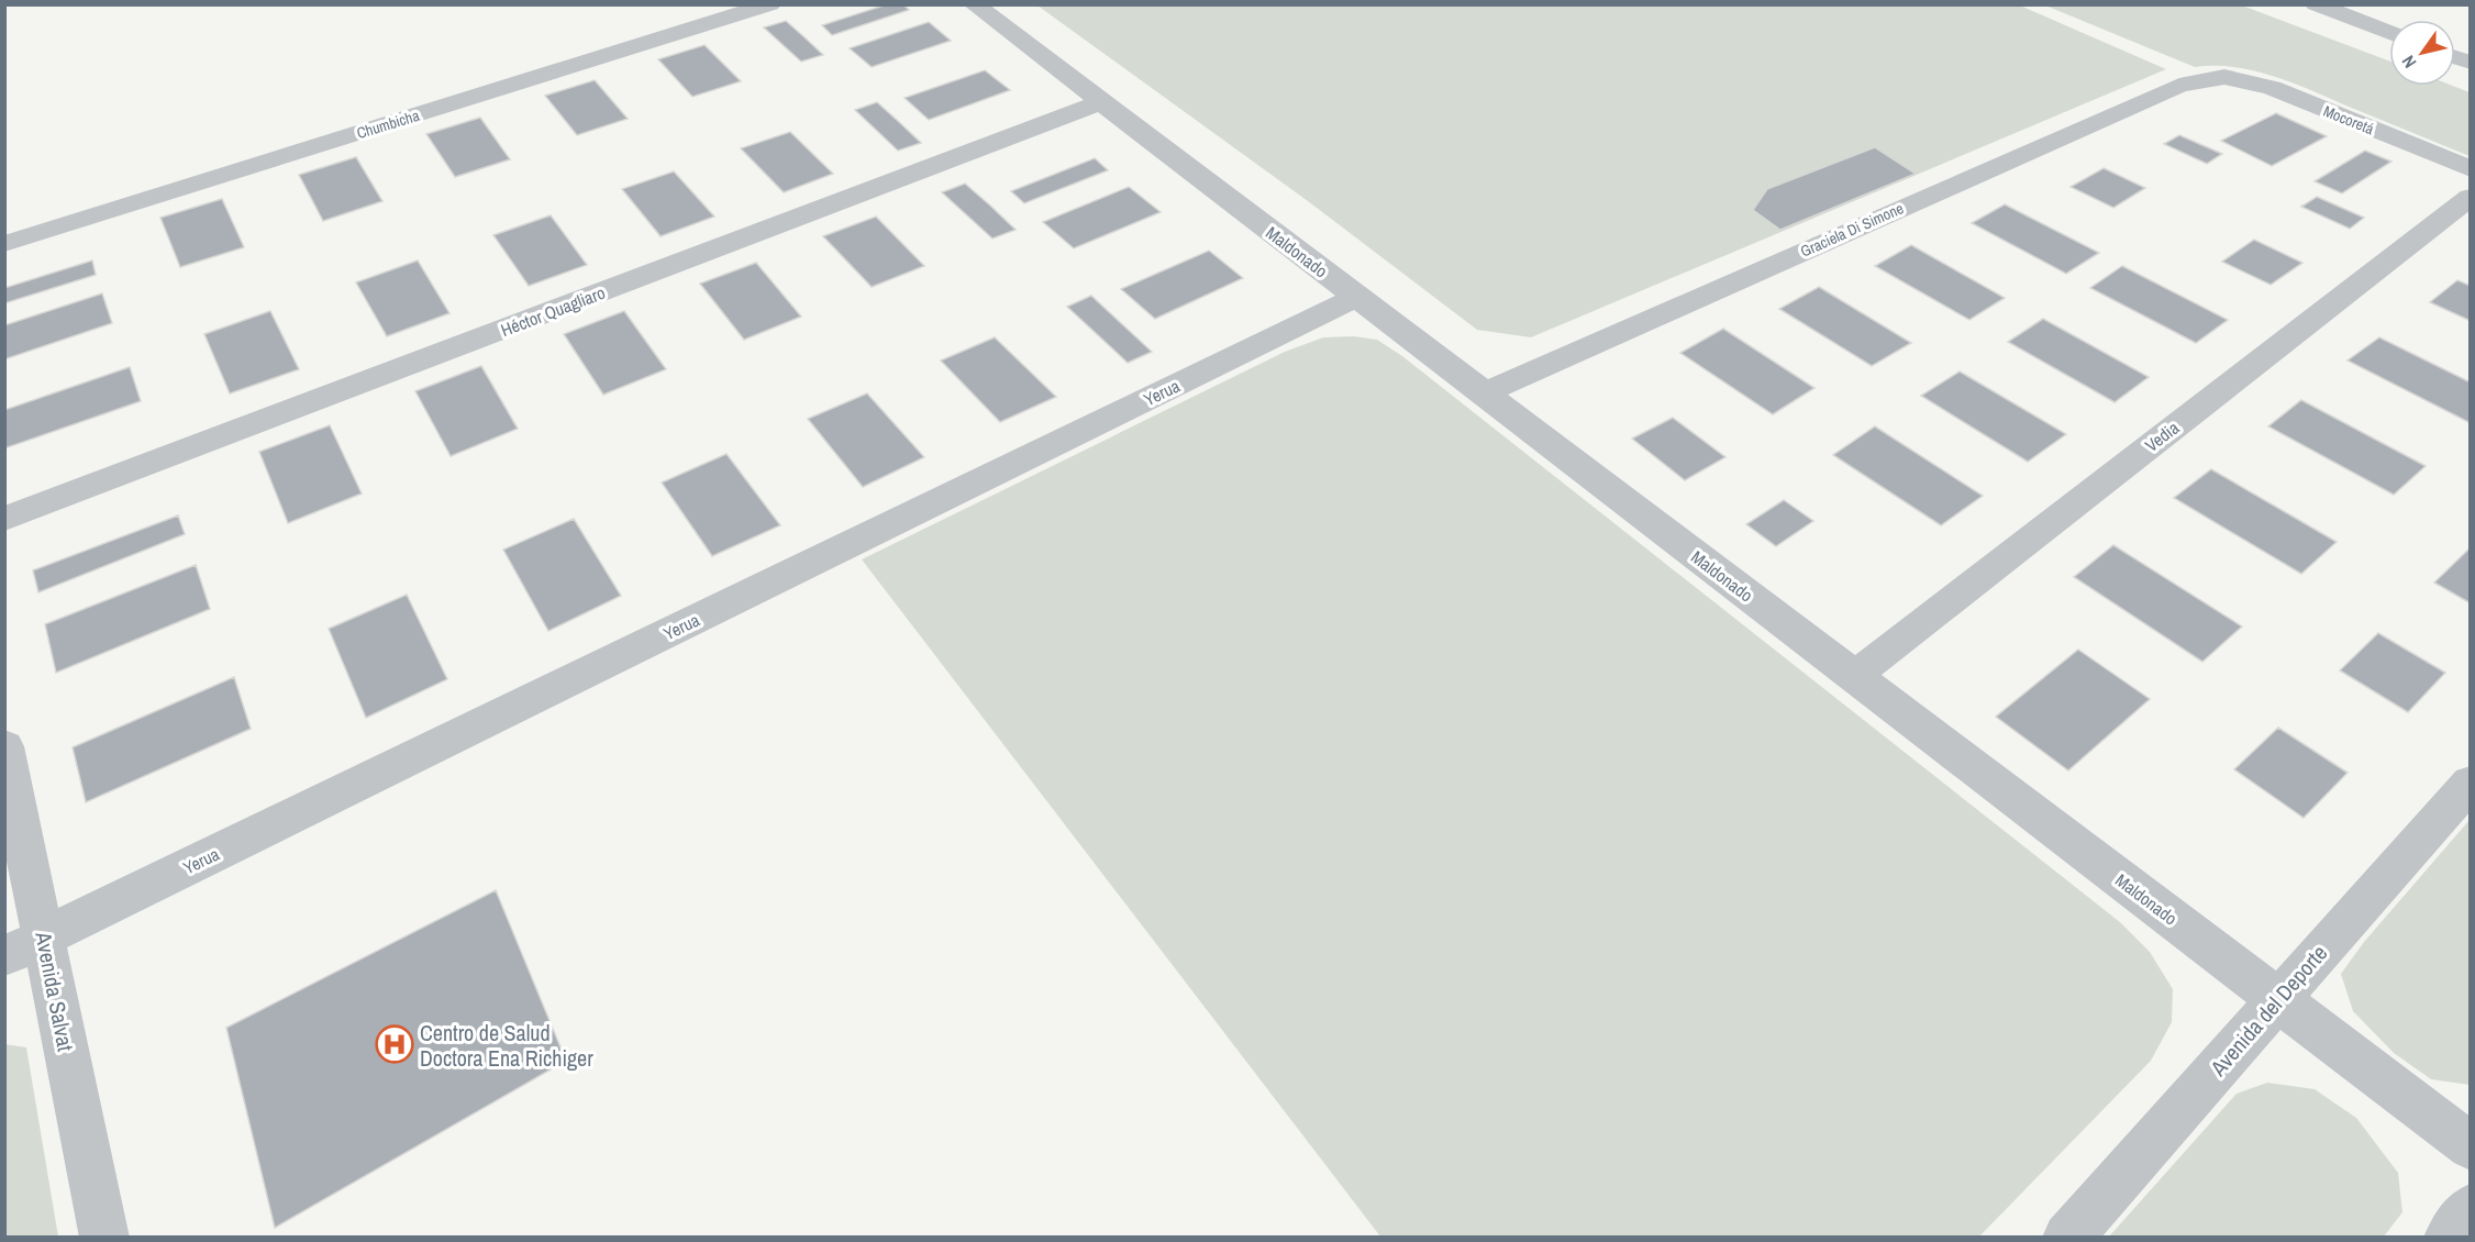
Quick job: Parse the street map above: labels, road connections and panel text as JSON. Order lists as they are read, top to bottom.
{
  "streets": {
    "street": [
      "Mocoretá",
      "Chumbicha",
      "Graciela Di Simone",
      "Maldonado",
      "Héctor Quagliaro",
      "Yerua",
      "Vedia",
      "Avenida Salvat",
      "Avenida del Deporte"
    ]
  },
  "crossings": [
    ["Mocoretá", "Graciela Di Simone"],
    ["Graciela Di Simone", "Maldonado"],
    ["Maldonado", "Héctor Quagliaro"],
    ["Maldonado", "Yerua"],
    ["Maldonado", "Vedia"],
    ["Maldonado", "Avenida del Deporte"],
    ["Yerua", "Avenida Salvat"]
  ],
  "places": {
    "hospital": ["Centro de Salud Doctora Ena Richiger"]
  },
  "north": "bottom left"
}
